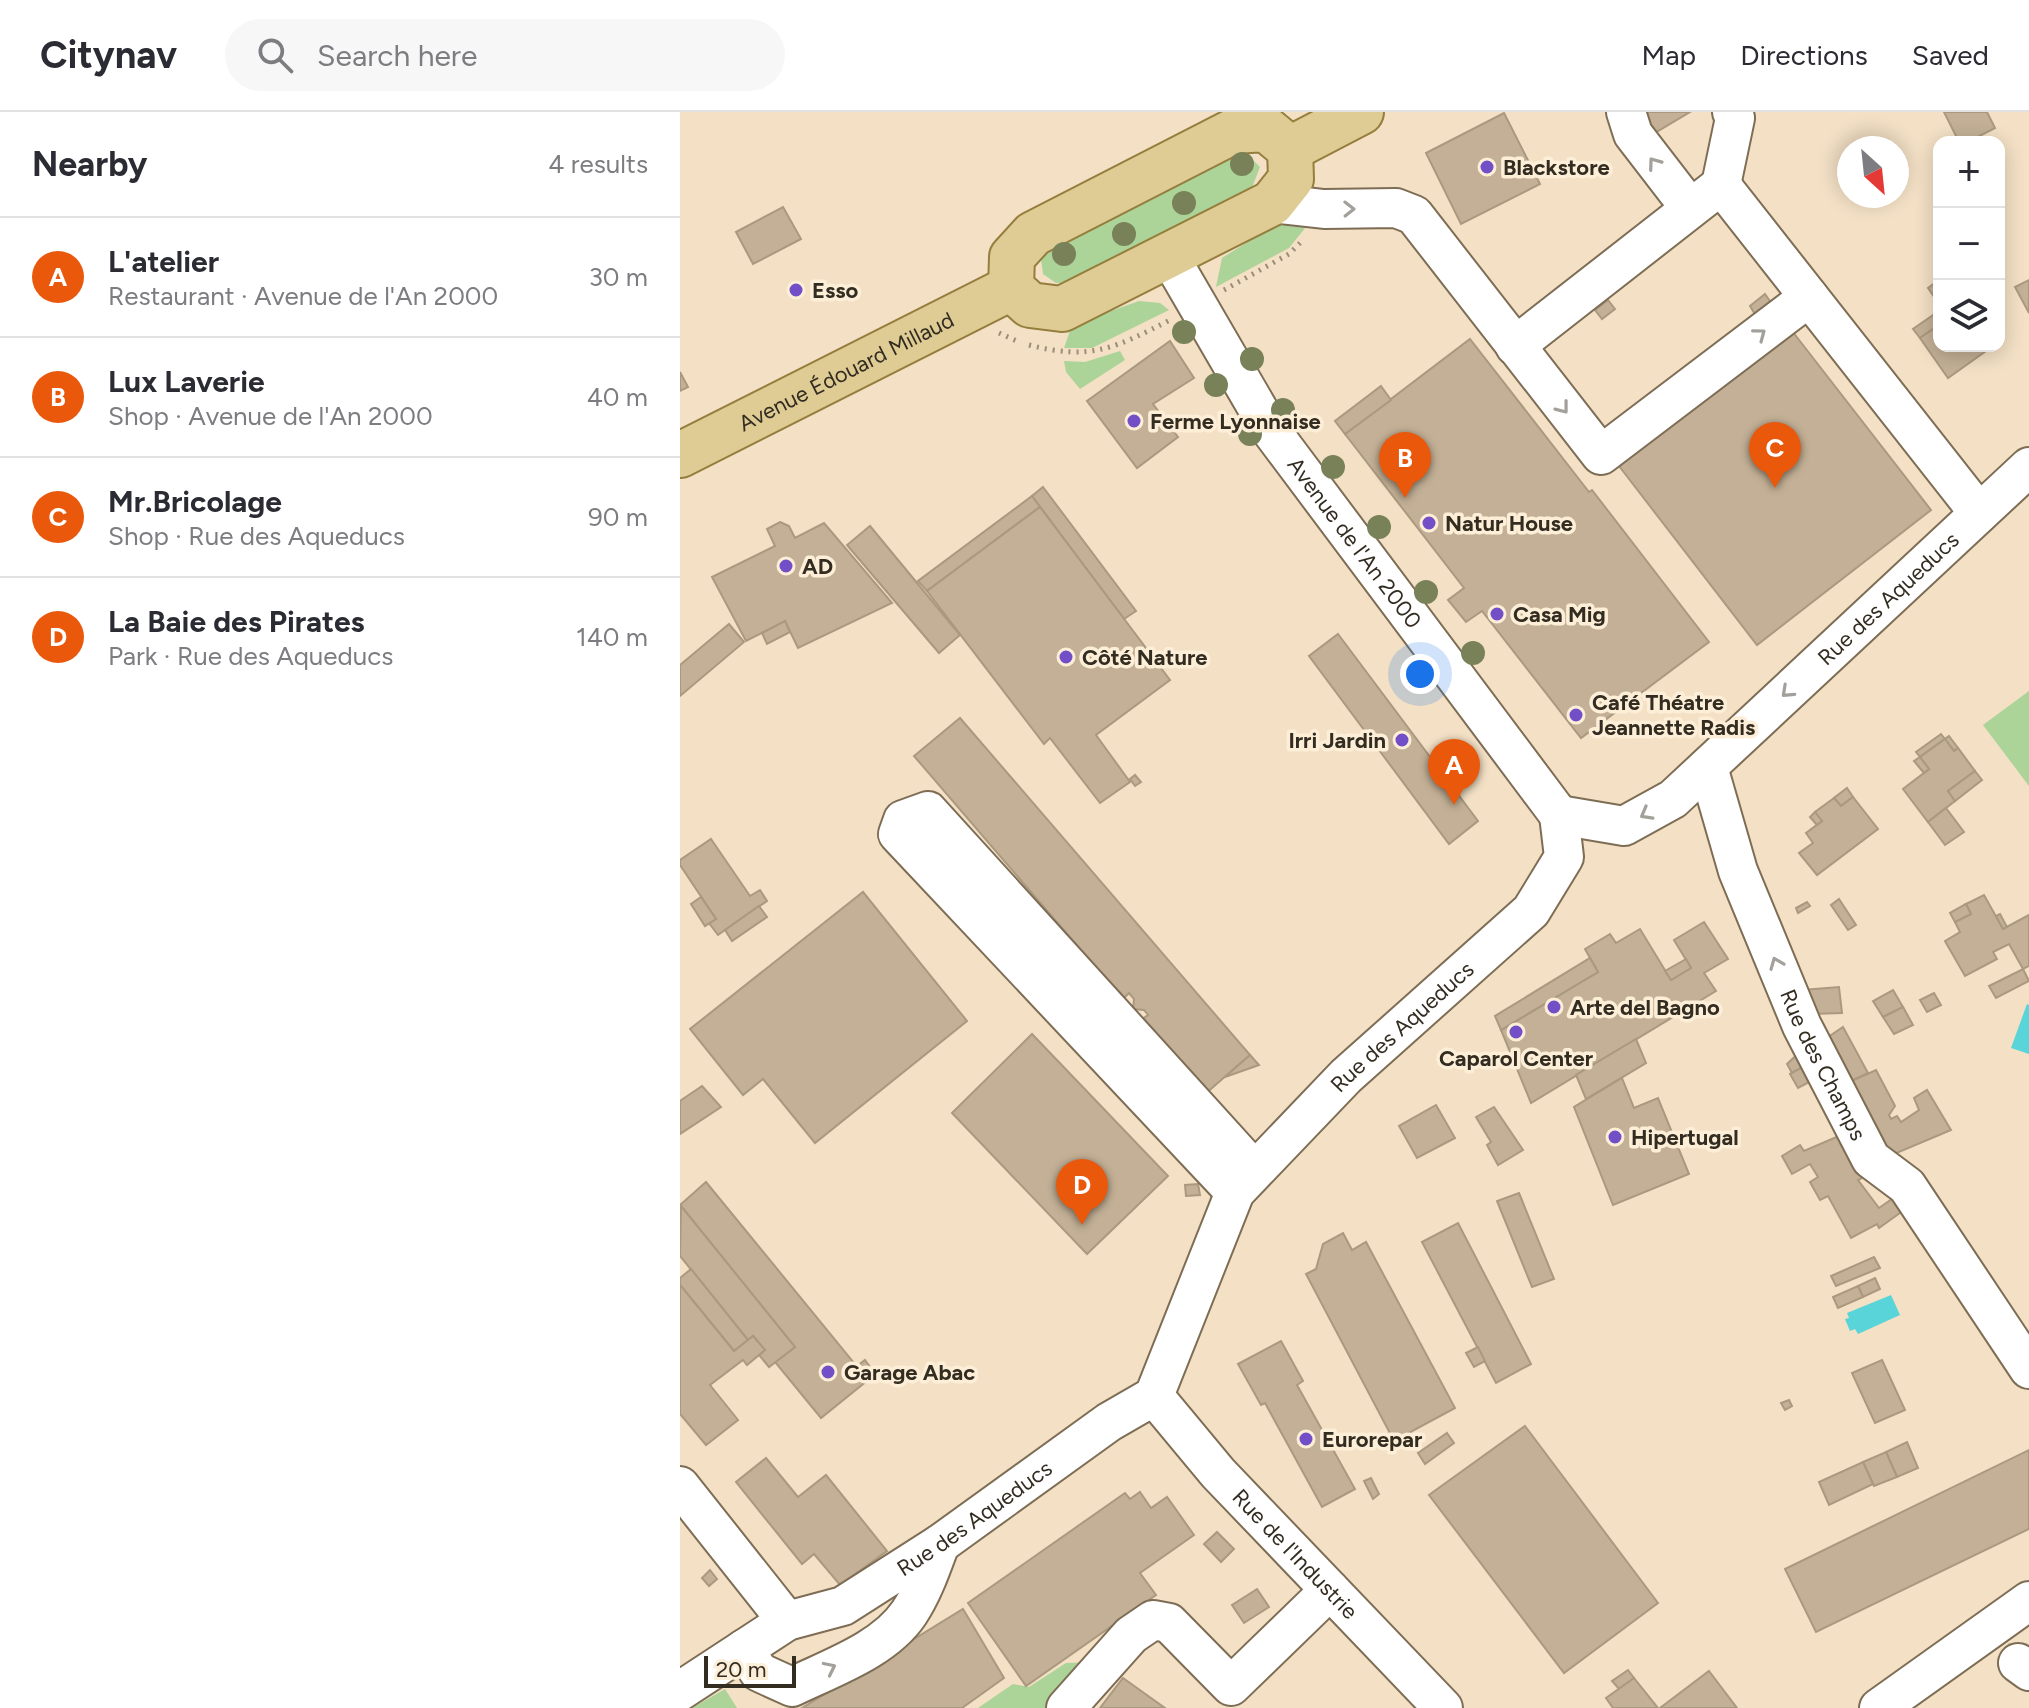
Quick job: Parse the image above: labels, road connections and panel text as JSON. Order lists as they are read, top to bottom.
{
  "streets": {
    "main road": ["Avenue Édouard Millaud"],
    "street": [
      "Avenue de l'An 2000",
      "Rue des Aqueducs",
      "Rue des Champs",
      "Rue de l'Industrie"
    ]
  },
  "crossings": [
    ["Avenue de l'An 2000", "Rue des Aqueducs"],
    ["Rue des Aqueducs", "Rue des Champs"],
    ["Rue des Aqueducs", "Rue de l'Industrie"]
  ],
  "one_way": ["Rue des Champs"],
  "places": [
    "Blackstore",
    "Esso",
    "Ferme Lyonnaise",
    "Natur House",
    "AD",
    "Casa Mig",
    "Côté Nature",
    "Café Théatre Jeannette Radis",
    "Irri Jardin",
    "Arte del Bagno",
    "Caparol Center",
    "Hipertugal",
    "Garage Abac",
    "Eurorepar"
  ],
  "scale_bar": "20 m",
  "north": "bottom right",
  "page": {
    "header": "Citynav",
    "search": "Search here",
    "nav": ["Map", "Directions", "Saved"],
    "heading": ["Nearby", "4 results"],
    "map_buttons": ["+", "−"],
    "list": [
      {
        "mark": "A",
        "name": "L'atelier",
        "note": "Restaurant · Avenue de l'An 2000",
        "value": "30 m"
      },
      {
        "mark": "B",
        "name": "Lux Laverie",
        "note": "Shop · Avenue de l'An 2000",
        "value": "40 m"
      },
      {
        "mark": "C",
        "name": "Mr.Bricolage",
        "note": "Shop · Rue des Aqueducs",
        "value": "90 m"
      },
      {
        "mark": "D",
        "name": "La Baie des Pirates",
        "note": "Park · Rue des Aqueducs",
        "value": "140 m"
      }
    ],
    "pins": [
      "C",
      "B",
      "A",
      "D"
    ],
    "scale": "20 m"
  }
}
